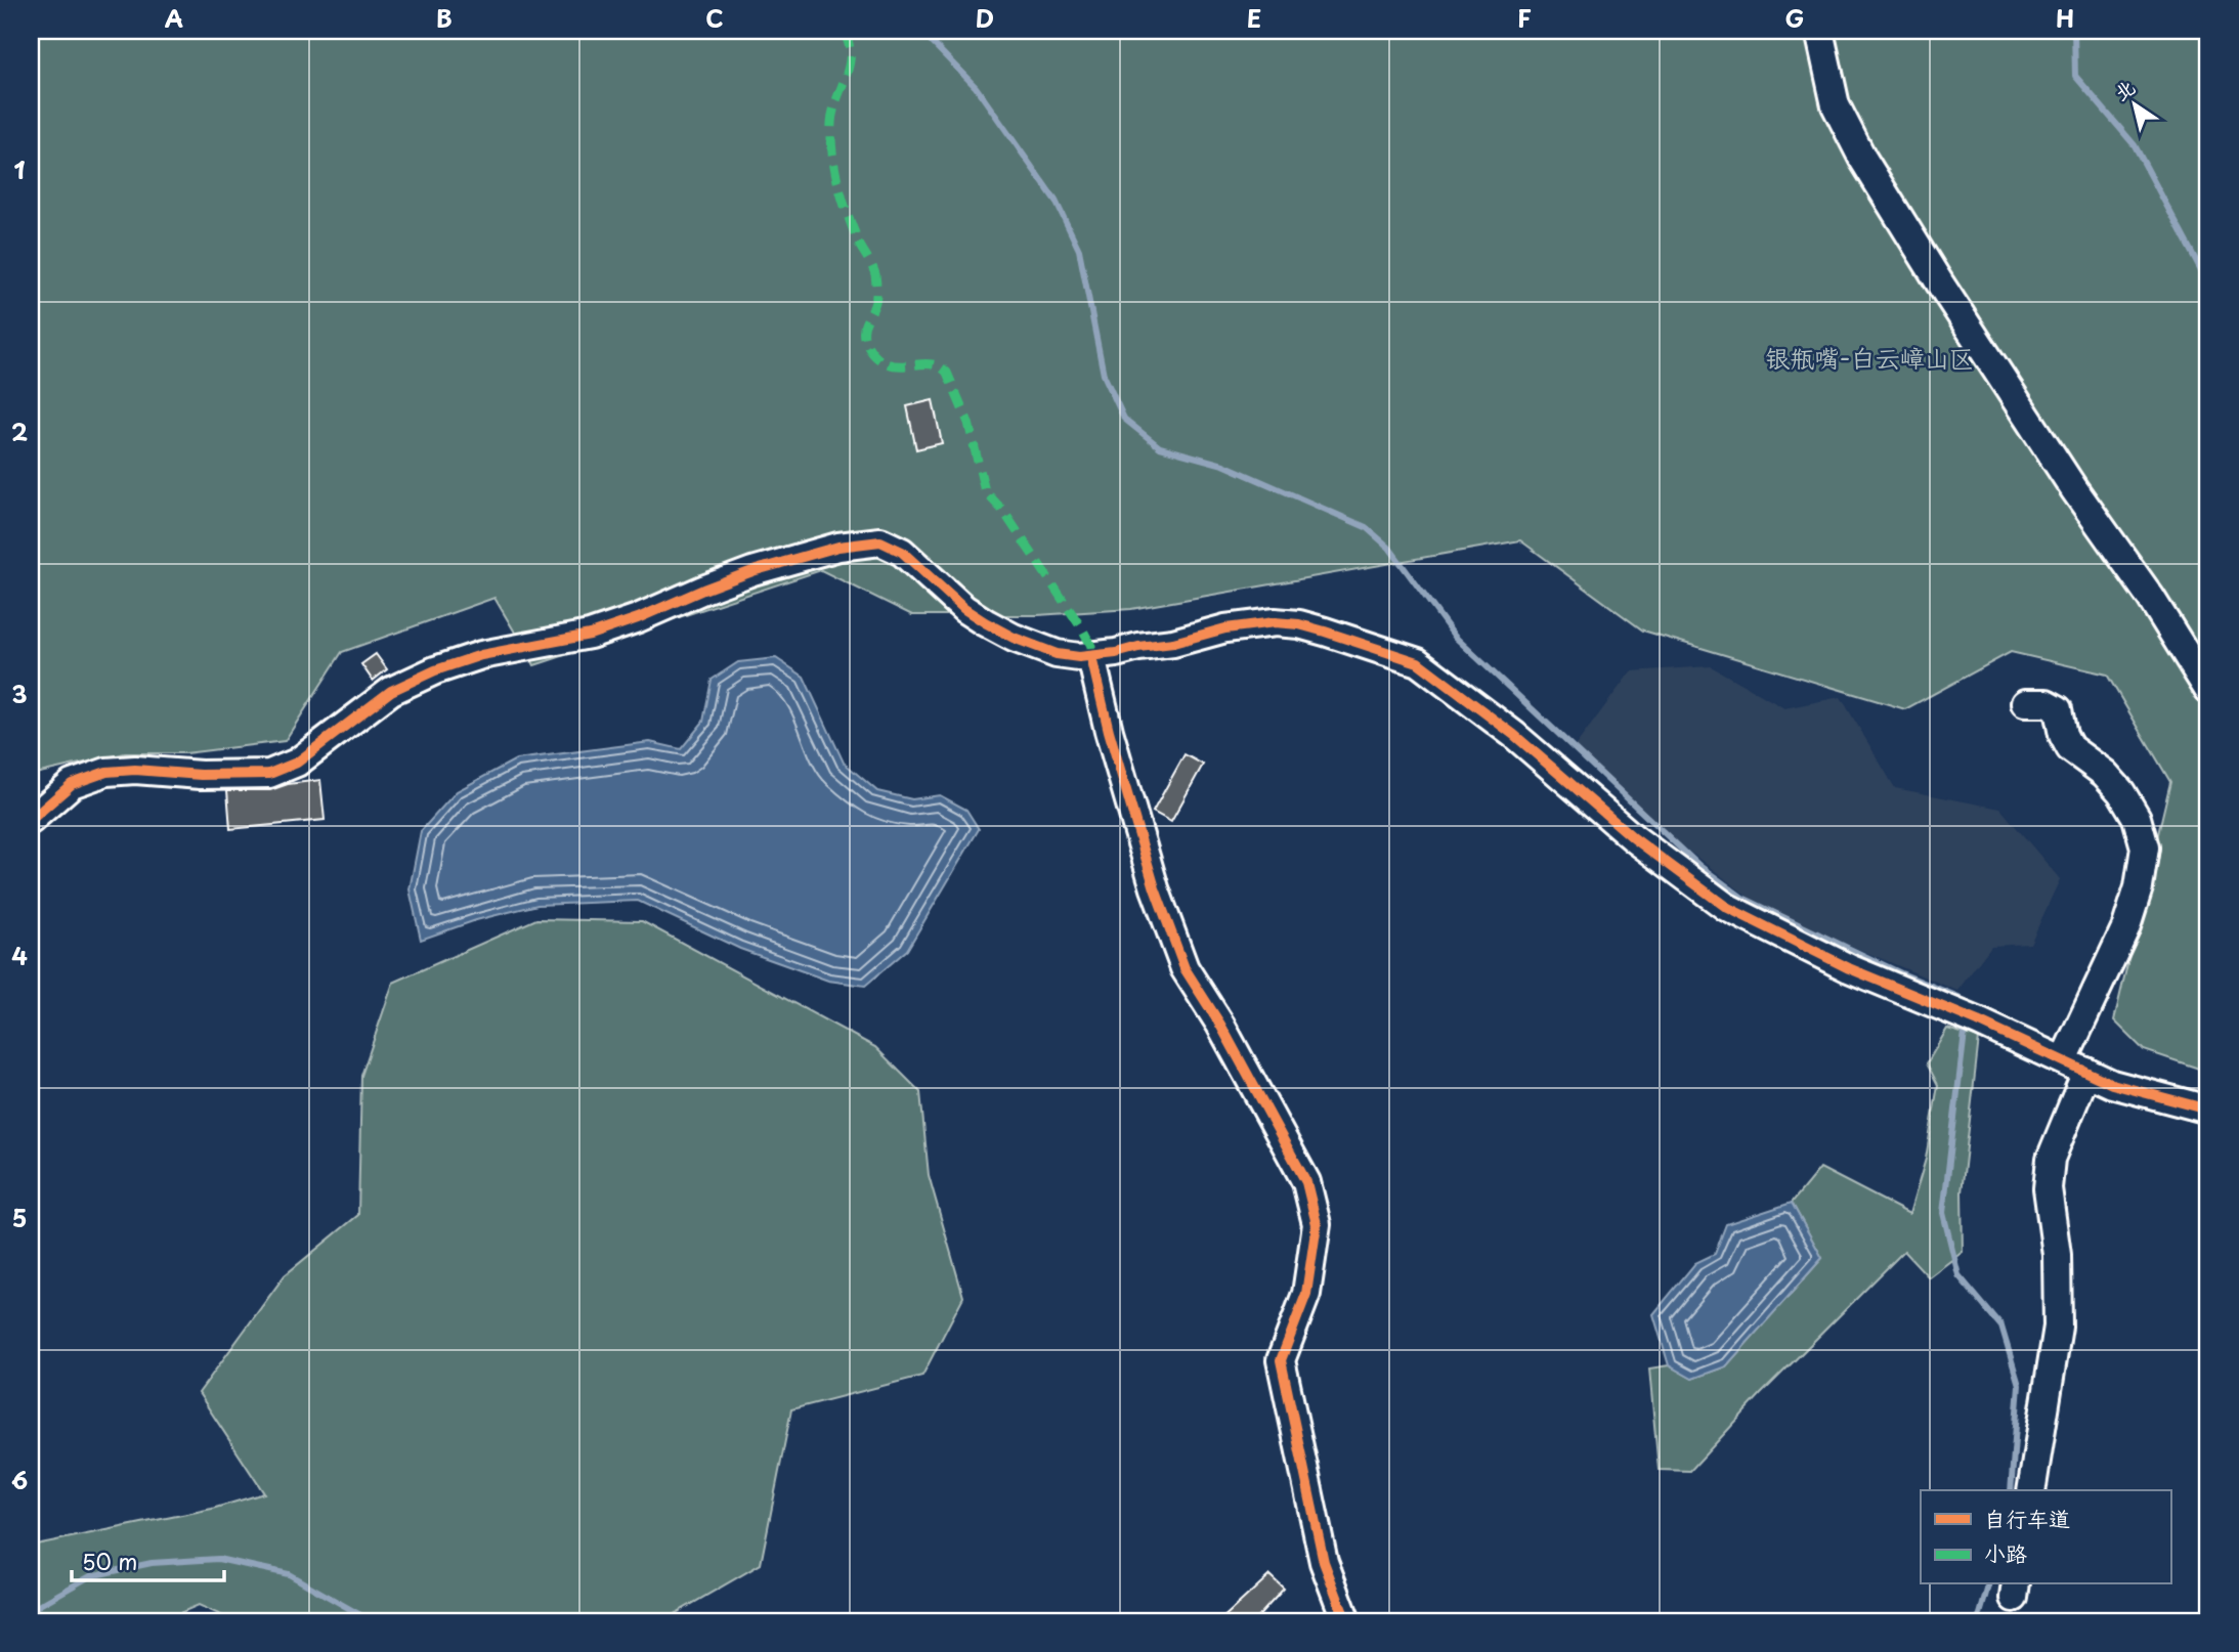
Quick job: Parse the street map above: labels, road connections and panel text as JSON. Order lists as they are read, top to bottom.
{
  "parks": ["银瓶嘴-白云嶂山区"],
  "legend": ["自行车道", "小路"],
  "scale_bar": "50 m",
  "north": "top left",
  "grid": {
    "columns": [
      "A",
      "B",
      "C",
      "D",
      "E",
      "F",
      "G",
      "H"
    ],
    "rows": [
      "1",
      "2",
      "3",
      "4",
      "5",
      "6"
    ]
  }
}
